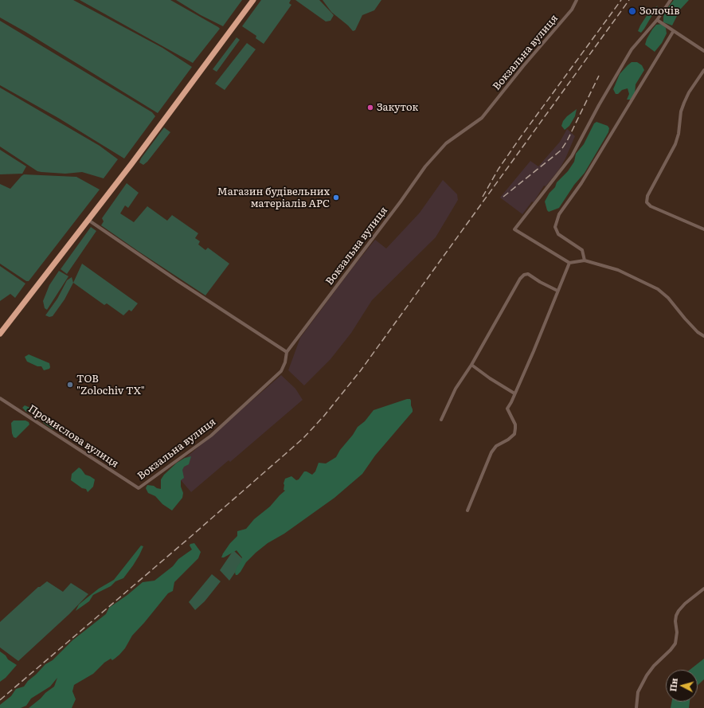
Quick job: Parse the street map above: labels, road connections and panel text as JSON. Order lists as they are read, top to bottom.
{
  "streets": {
    "street": ["Вокзальна вулиця", "Промислова вулиця"]
  },
  "crossings": [
    ["Вокзальна вулиця", "Промислова вулиця"]
  ],
  "places": [
    "Золочів",
    "Закуток",
    "Магазин будівельних матеріалів APC",
    "ТОВ \"Zolochiv TX\""
  ],
  "north": "left"
}
